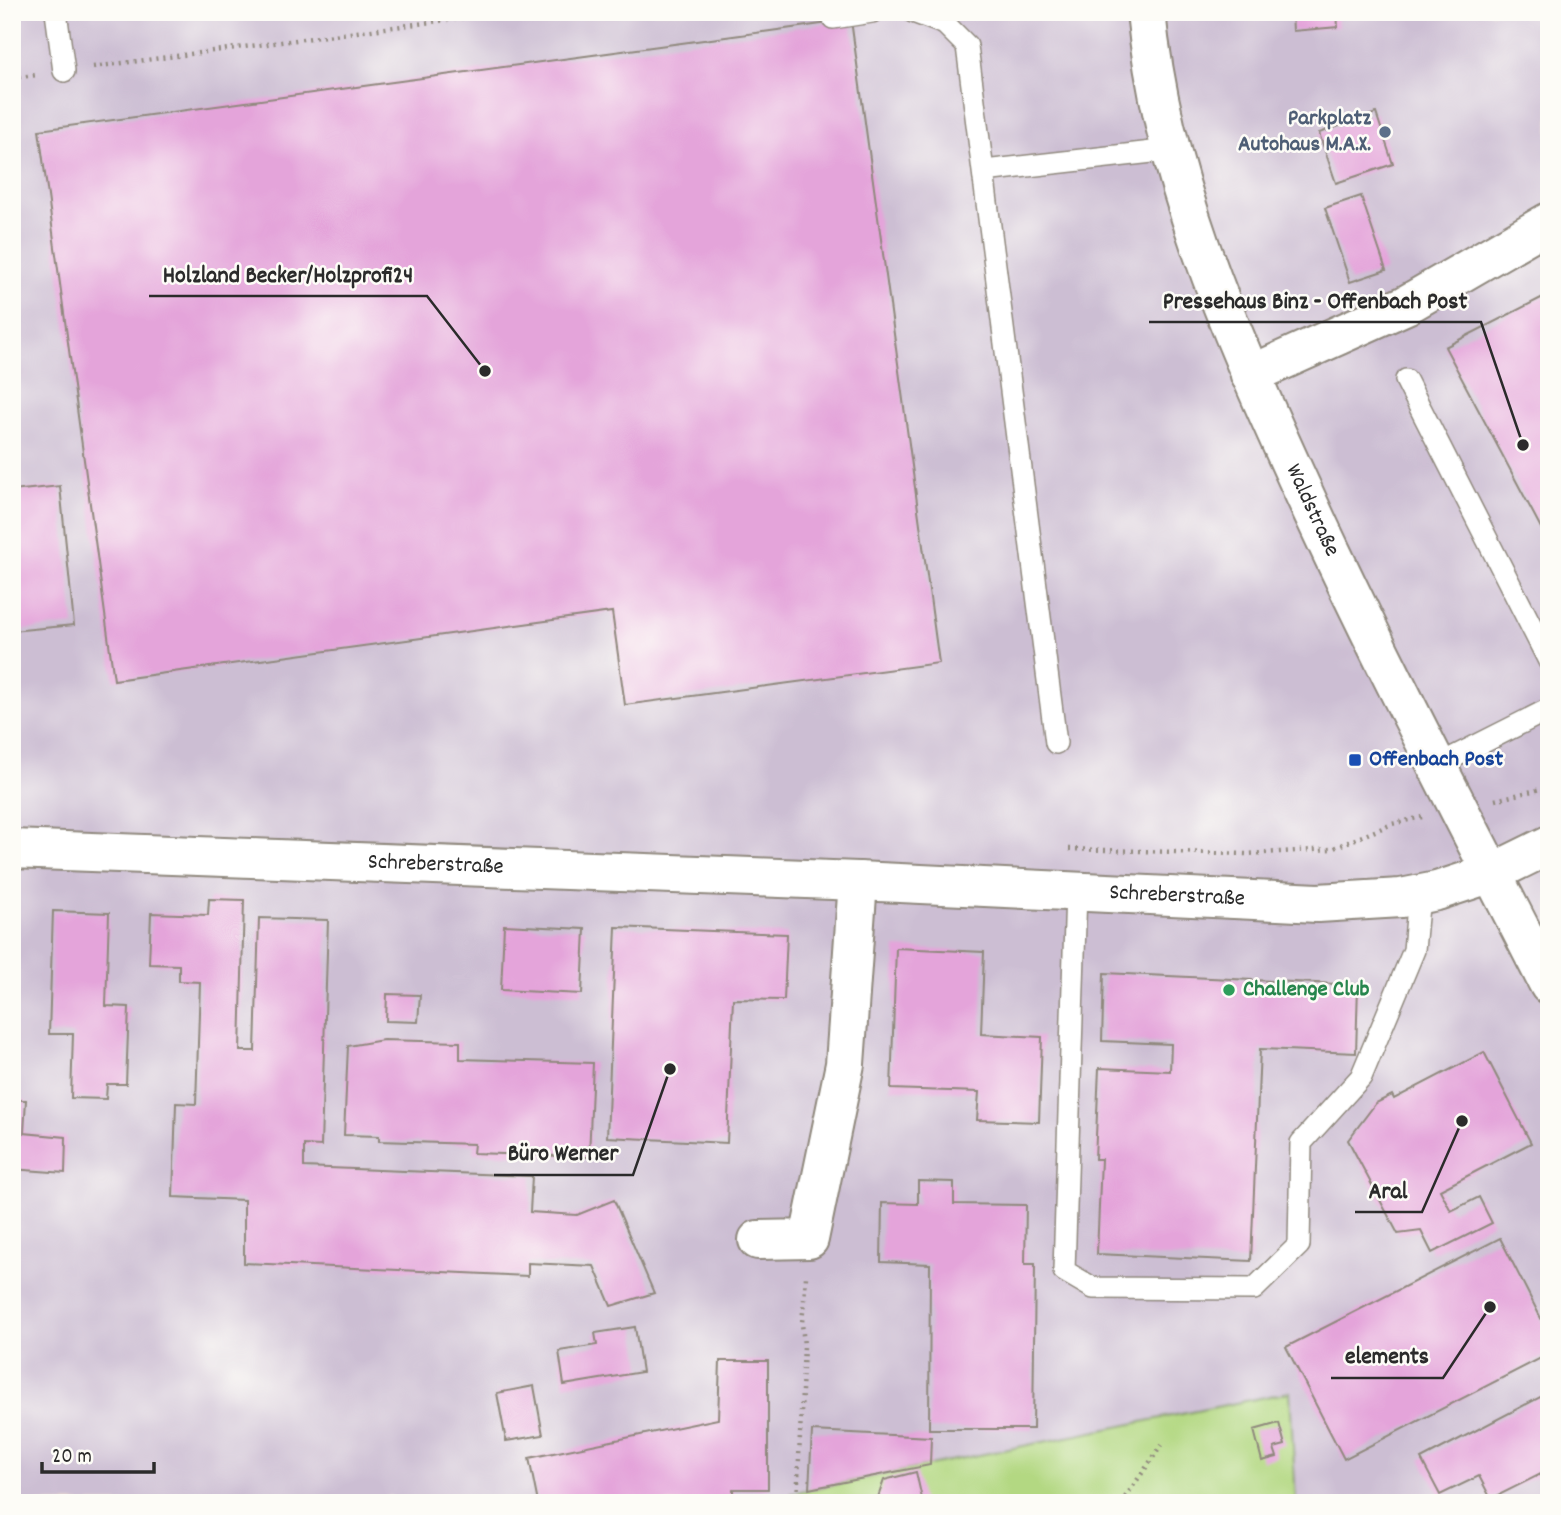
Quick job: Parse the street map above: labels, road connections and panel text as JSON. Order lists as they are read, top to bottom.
{
  "streets": {
    "street": ["Waldstraße", "Schreberstraße"]
  },
  "crossings": [
    ["Waldstraße", "Schreberstraße"]
  ],
  "places": {
    "other": [
      "Parkplatz Autohaus M.A.X.",
      "Holzland Becker/Holzprofi24",
      "Pressehaus Binz - Offenbach Post",
      "Challenge Club",
      "Büro Werner",
      "Aral",
      "elements"
    ],
    "transit": ["Offenbach Post"]
  },
  "scale_bar": "20 m"
}
